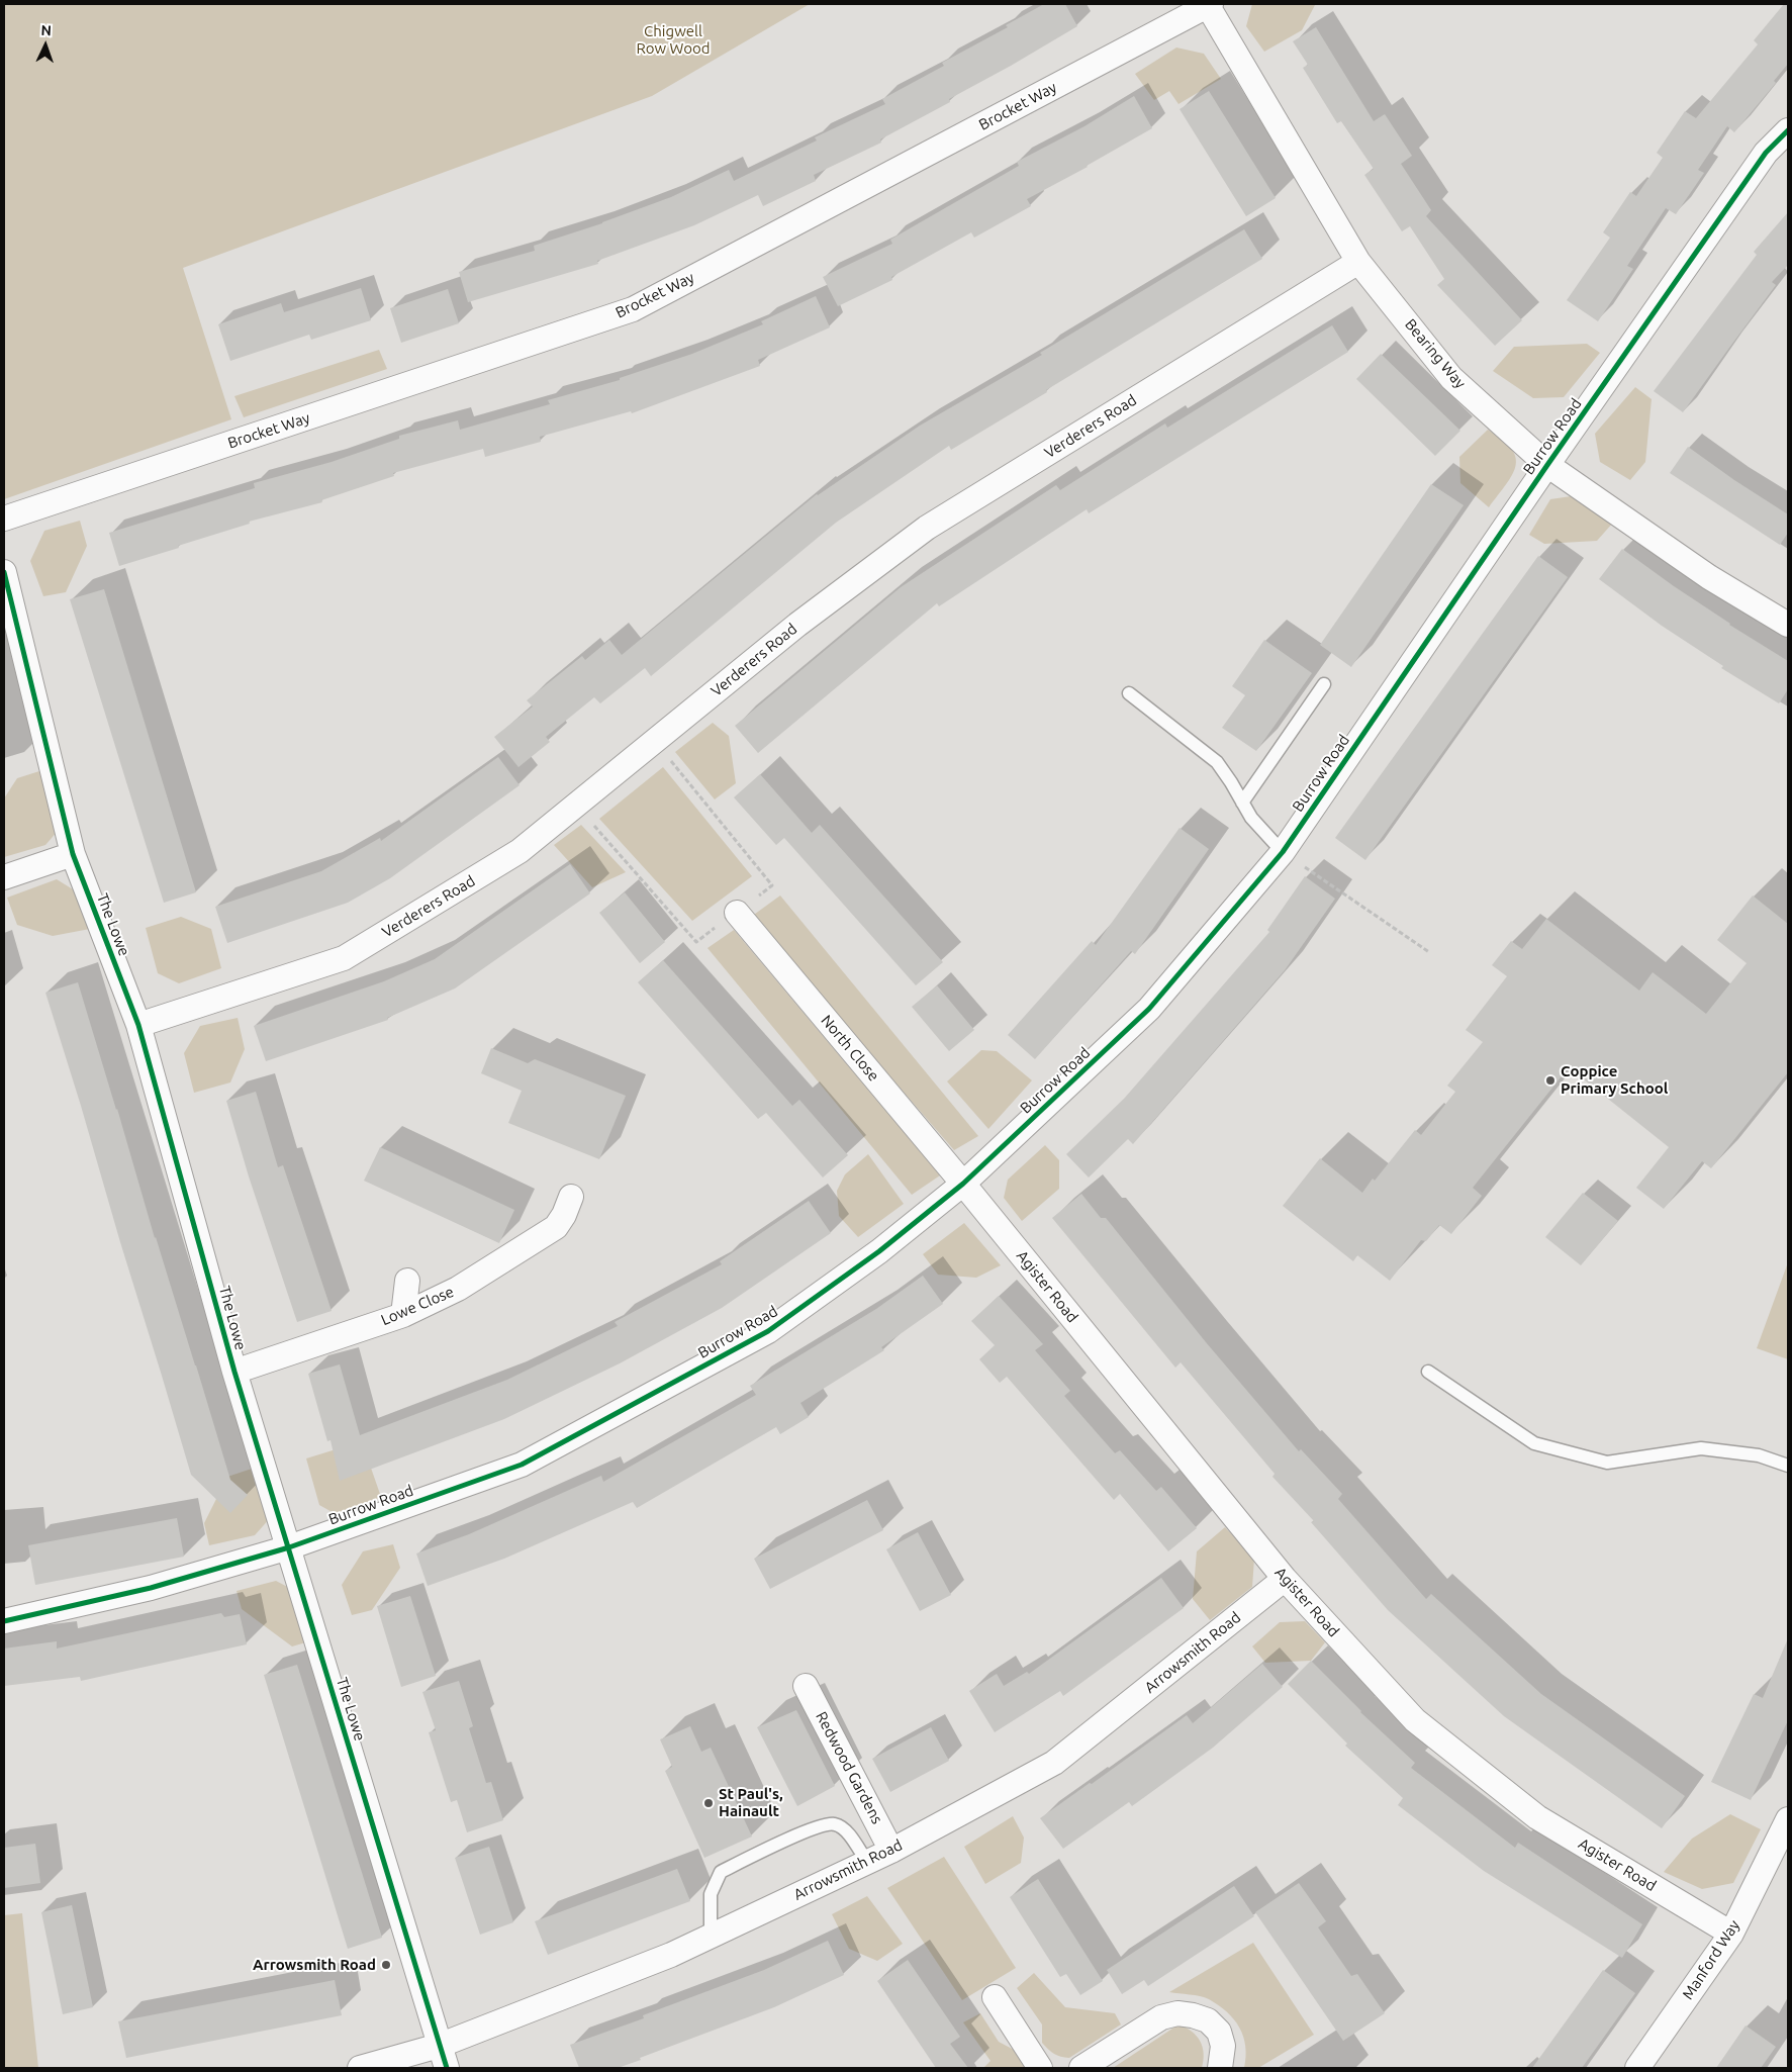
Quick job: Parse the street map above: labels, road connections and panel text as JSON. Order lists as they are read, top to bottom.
{
  "streets": {
    "street": [
      "Brocket Way",
      "Bearing Way",
      "Verderers Road",
      "Burrow Road",
      "The Lowe",
      "North Close",
      "Agister Road",
      "Lowe Close",
      "Arrowsmith Road",
      "Redwood Gardens",
      "Manford Way"
    ]
  },
  "crossings": [
    ["Brocket Way", "Bearing Way"],
    ["Bearing Way", "Verderers Road"],
    ["Bearing Way", "Burrow Road"],
    ["Verderers Road", "The Lowe"],
    ["Burrow Road", "The Lowe"],
    ["Burrow Road", "North Close"],
    ["Burrow Road", "Agister Road"],
    ["The Lowe", "Lowe Close"],
    ["The Lowe", "Arrowsmith Road"],
    ["North Close", "Agister Road"],
    ["Agister Road", "Arrowsmith Road"],
    ["Agister Road", "Manford Way"],
    ["Arrowsmith Road", "Redwood Gardens"]
  ],
  "parks": ["Chigwell Row Wood"],
  "places": ["Coppice Primary School", "St Paul's, Hainault", "Arrowsmith Road"],
  "north": "top"
}
